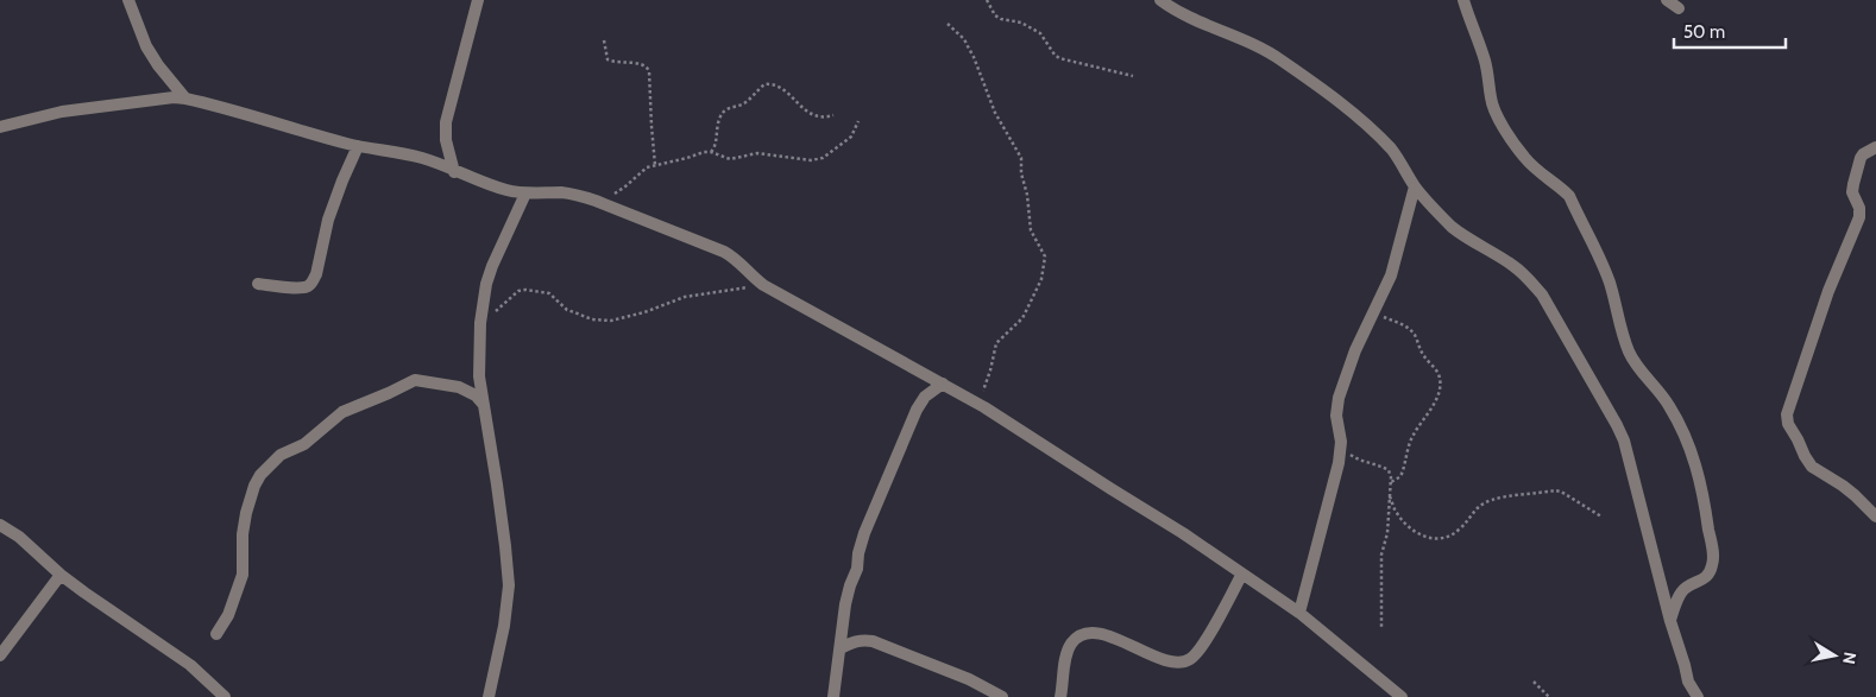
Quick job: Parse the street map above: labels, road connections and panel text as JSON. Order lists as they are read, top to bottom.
{
  "scale_bar": "50 m",
  "north": "right"
}
